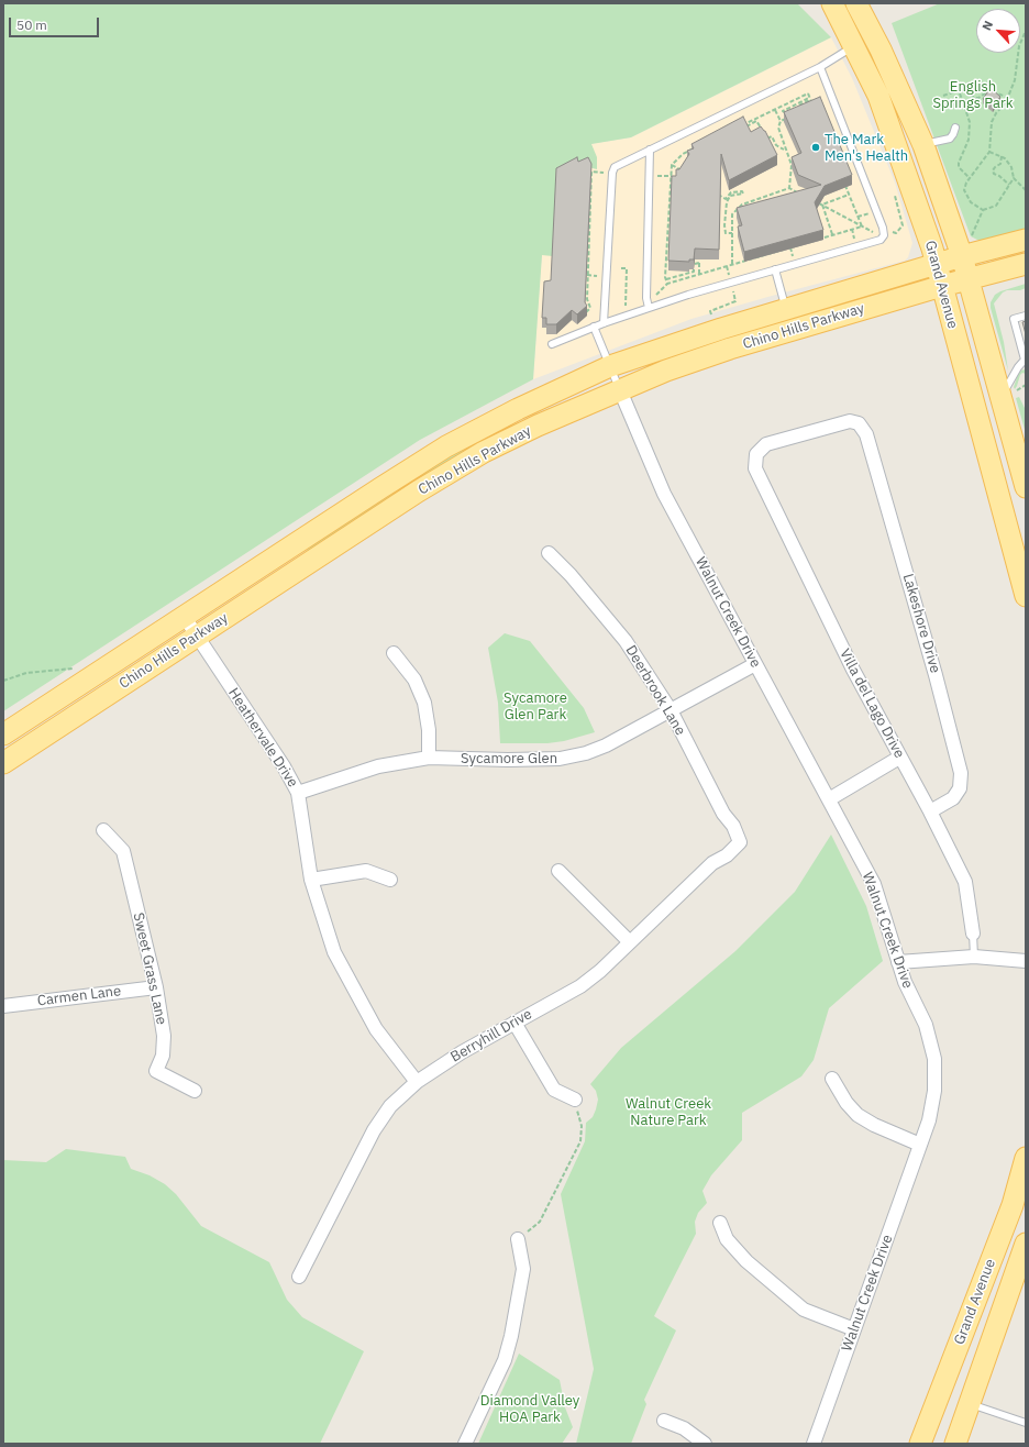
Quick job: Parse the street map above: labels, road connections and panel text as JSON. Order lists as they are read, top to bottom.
{
  "streets": {
    "main road": ["Grand Avenue", "Chino Hills Parkway"],
    "street": [
      "Walnut Creek Drive",
      "Lakeshore Drive",
      "Deerbrook Lane",
      "Villa del Lago Drive",
      "Heathervale Drive",
      "Sycamore Glen",
      "Sweet Grass Lane",
      "Carmen Lane",
      "Berryhill Drive"
    ]
  },
  "crossings": [
    ["Grand Avenue", "Chino Hills Parkway"],
    ["Chino Hills Parkway", "Walnut Creek Drive"],
    ["Chino Hills Parkway", "Heathervale Drive"],
    ["Walnut Creek Drive", "Sycamore Glen"],
    ["Lakeshore Drive", "Villa del Lago Drive"],
    ["Deerbrook Lane", "Sycamore Glen"],
    ["Deerbrook Lane", "Berryhill Drive"],
    ["Heathervale Drive", "Sycamore Glen"],
    ["Heathervale Drive", "Berryhill Drive"],
    ["Sweet Grass Lane", "Carmen Lane"]
  ],
  "parks": [
    "English Springs Park",
    "Sycamore Glen Park",
    "Walnut Creek Nature Park",
    "Diamond Valley HOA Park"
  ],
  "places": ["The Mark Men's Health"],
  "scale_bar": "50 m",
  "north": "top left"
}
